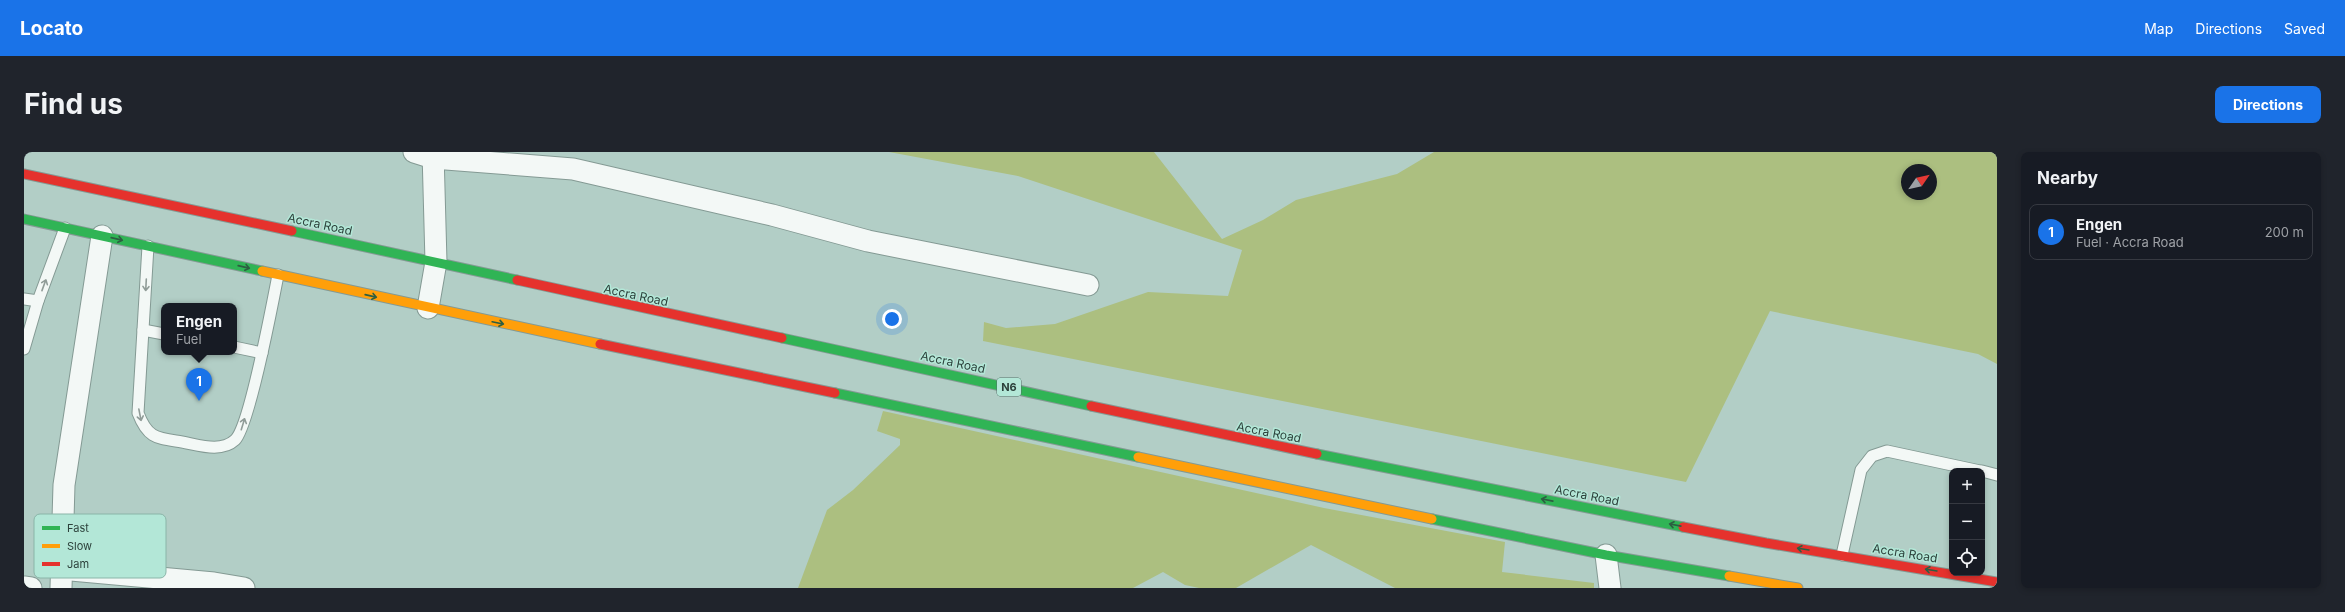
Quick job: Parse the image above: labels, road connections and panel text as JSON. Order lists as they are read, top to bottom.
{
  "streets": {
    "highway": ["Accra Road", "N6"]
  },
  "legend": ["Fast", "Slow", "Jam"],
  "north": "top right",
  "page": {
    "header": "Locato",
    "nav": ["Map", "Directions", "Saved"],
    "buttons": "Directions",
    "title": "Find us",
    "heading": "Nearby",
    "list": [
      {
        "mark": "1",
        "name": "Engen",
        "note": "Fuel · Accra Road",
        "value": "200 m"
      }
    ],
    "popup": ["Engen", "Fuel"],
    "pins": "1",
    "map_buttons": ["+", "−"]
  }
}
